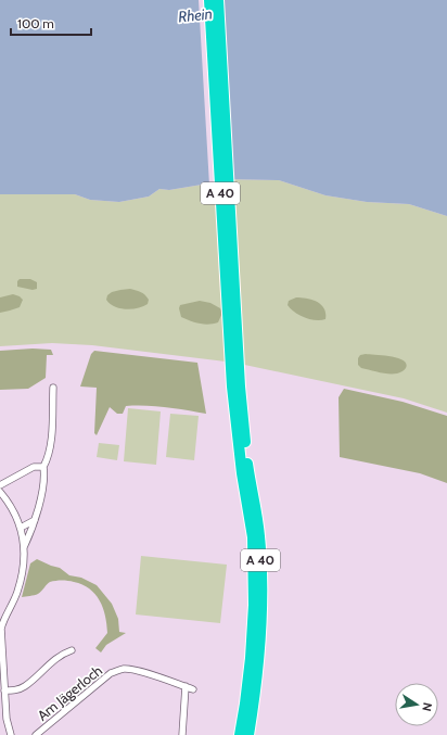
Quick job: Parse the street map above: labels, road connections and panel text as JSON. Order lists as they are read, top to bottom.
{
  "streets": {
    "highway": ["A 40"],
    "street": ["Am Jägerloch"]
  },
  "water": ["Rhein"],
  "scale_bar": "100 m",
  "north": "right"
}
